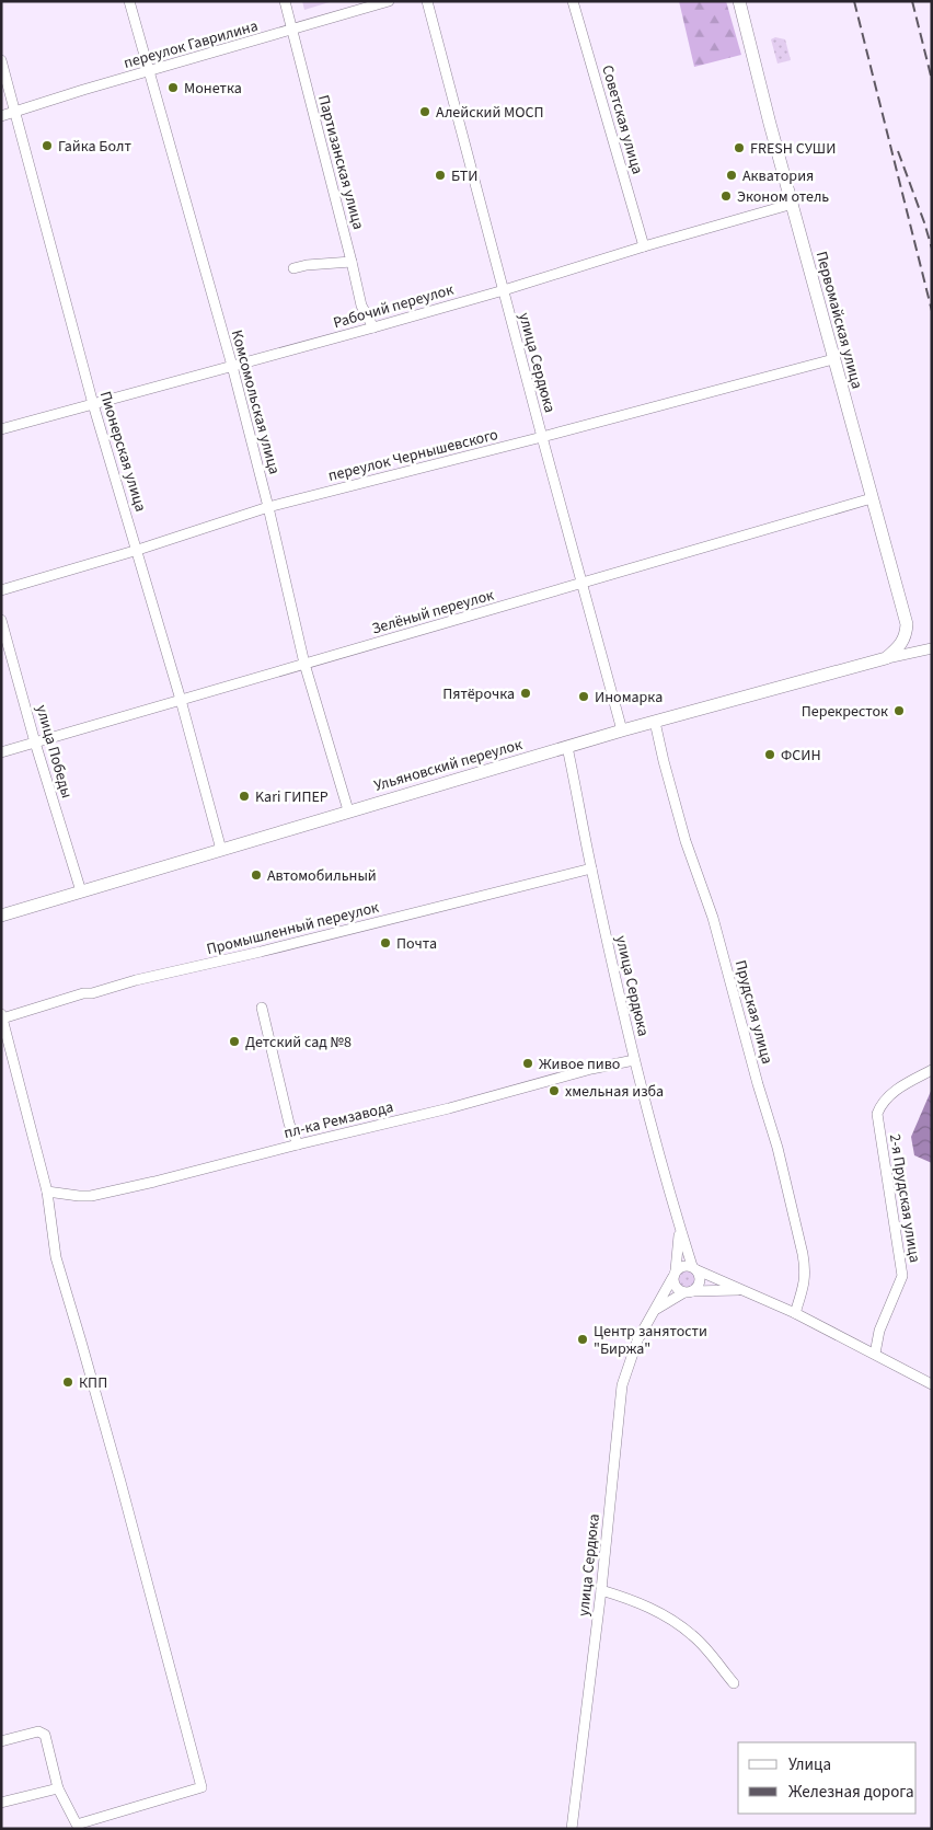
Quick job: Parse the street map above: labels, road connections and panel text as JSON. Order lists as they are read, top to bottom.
{
  "streets": {
    "main road": ["Первомайская улица", "Ульяновский переулок"],
    "street": [
      "переулок Гаврилина",
      "Советская улица",
      "Партизанская улица",
      "Рабочий переулок",
      "улица Сердюка",
      "Комсомольская улица",
      "Пионерская улица",
      "переулок Чернышевского",
      "Зелёный переулок",
      "улица Победы",
      "Промышленный переулок",
      "Прудская улица",
      "пл-ка Ремзавода",
      "2-я Прудская улица"
    ]
  },
  "crossings": [
    ["переулок Гаврилина", "Партизанская улица"],
    ["переулок Гаврилина", "Комсомольская улица"],
    ["переулок Гаврилина", "Пионерская улица"],
    ["Советская улица", "Рабочий переулок"],
    ["Партизанская улица", "Рабочий переулок"],
    ["Рабочий переулок", "Первомайская улица"],
    ["Рабочий переулок", "улица Сердюка"],
    ["Рабочий переулок", "Комсомольская улица"],
    ["Рабочий переулок", "Пионерская улица"],
    ["Первомайская улица", "переулок Чернышевского"],
    ["Первомайская улица", "Зелёный переулок"],
    ["Первомайская улица", "Ульяновский переулок"],
    ["улица Сердюка", "переулок Чернышевского"],
    ["улица Сердюка", "Зелёный переулок"],
    ["улица Сердюка", "Ульяновский переулок"],
    ["улица Сердюка", "Промышленный переулок"],
    ["улица Сердюка", "пл-ка Ремзавода"],
    ["Комсомольская улица", "переулок Чернышевского"],
    ["Комсомольская улица", "Зелёный переулок"],
    ["Комсомольская улица", "Ульяновский переулок"],
    ["Пионерская улица", "переулок Чернышевского"],
    ["Пионерская улица", "Зелёный переулок"],
    ["Пионерская улица", "Ульяновский переулок"],
    ["Зелёный переулок", "улица Победы"],
    ["улица Победы", "Ульяновский переулок"],
    ["Ульяновский переулок", "Прудская улица"]
  ],
  "places": [
    "Монетка",
    "Алейский МОСП",
    "Гайка Болт",
    "FRESH СУШИ",
    "БТИ",
    "Акватория",
    "Эконом отель",
    "Пятёрочка",
    "Иномарка",
    "Перекресток",
    "ФСИН",
    "Kari ГИПЕР",
    "Автомобильный",
    "Почта",
    "Детский сад №8",
    "Живое пиво",
    "хмельная изба",
    "Центр занятости \"Биржа\"",
    "КПП"
  ],
  "legend": ["Улица", "Железная дорога"]
}
